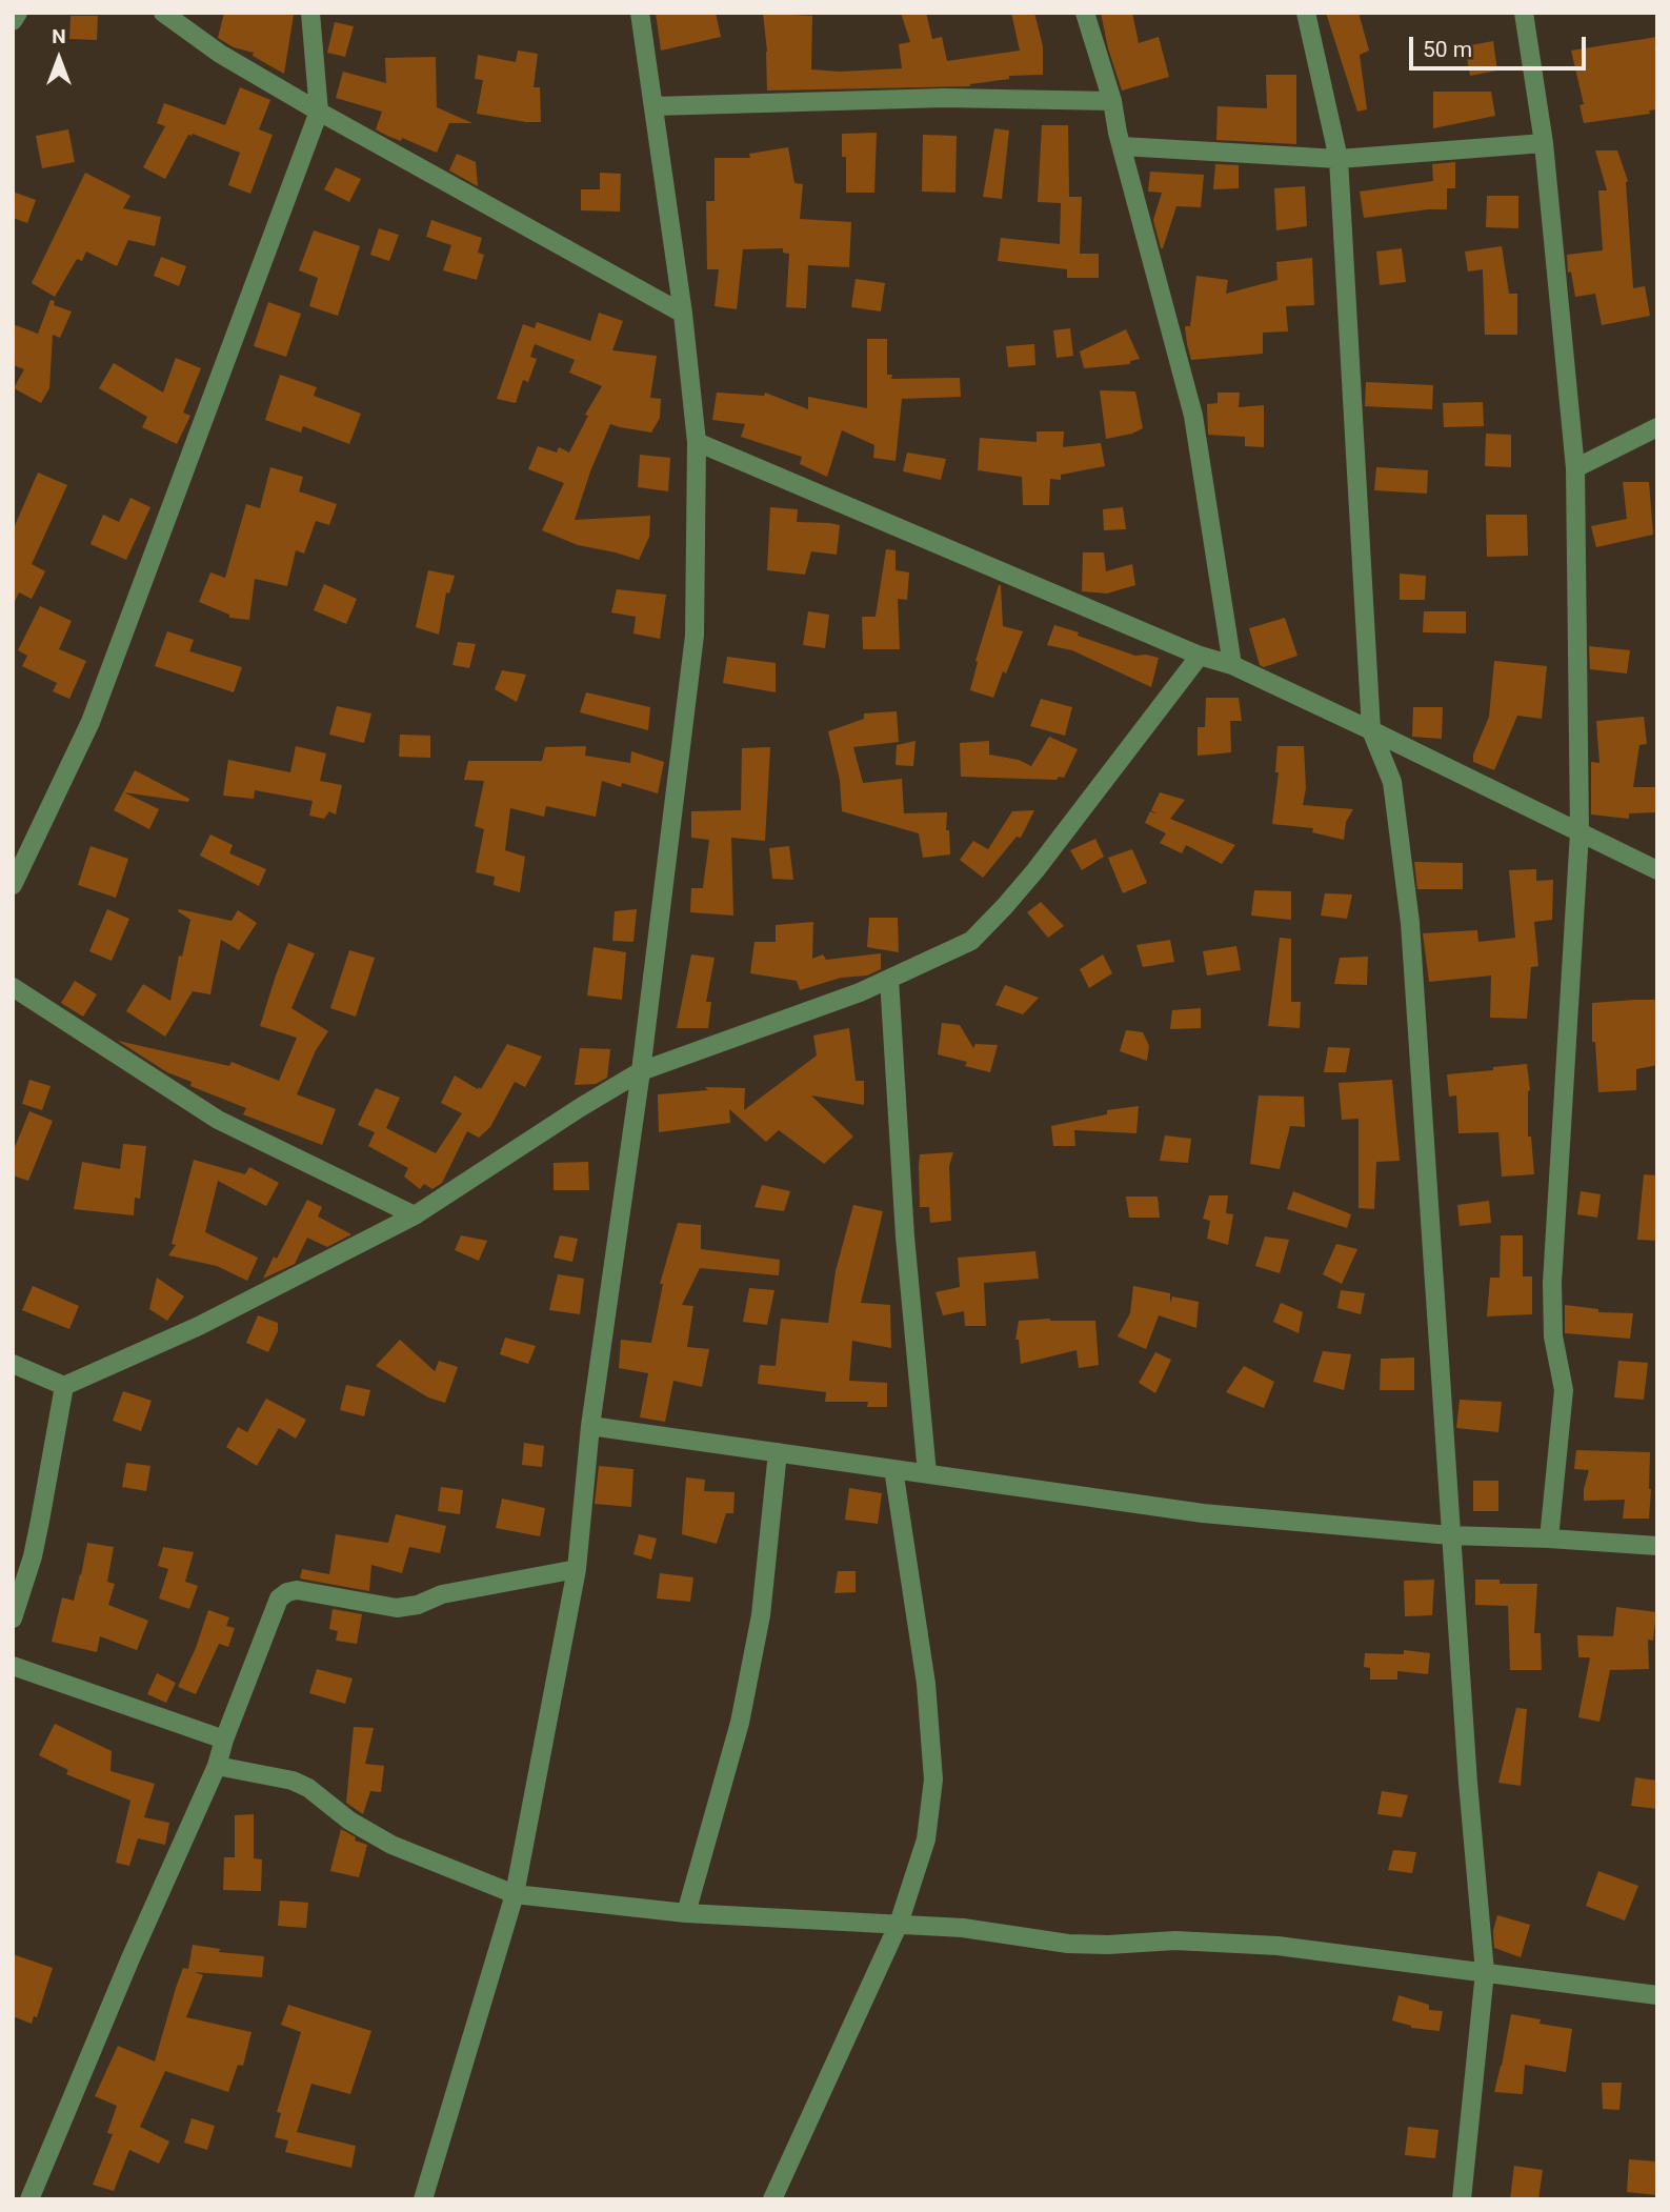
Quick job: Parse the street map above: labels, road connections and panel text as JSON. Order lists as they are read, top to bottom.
{
  "scale_bar": "50 m",
  "north": "top"
}
